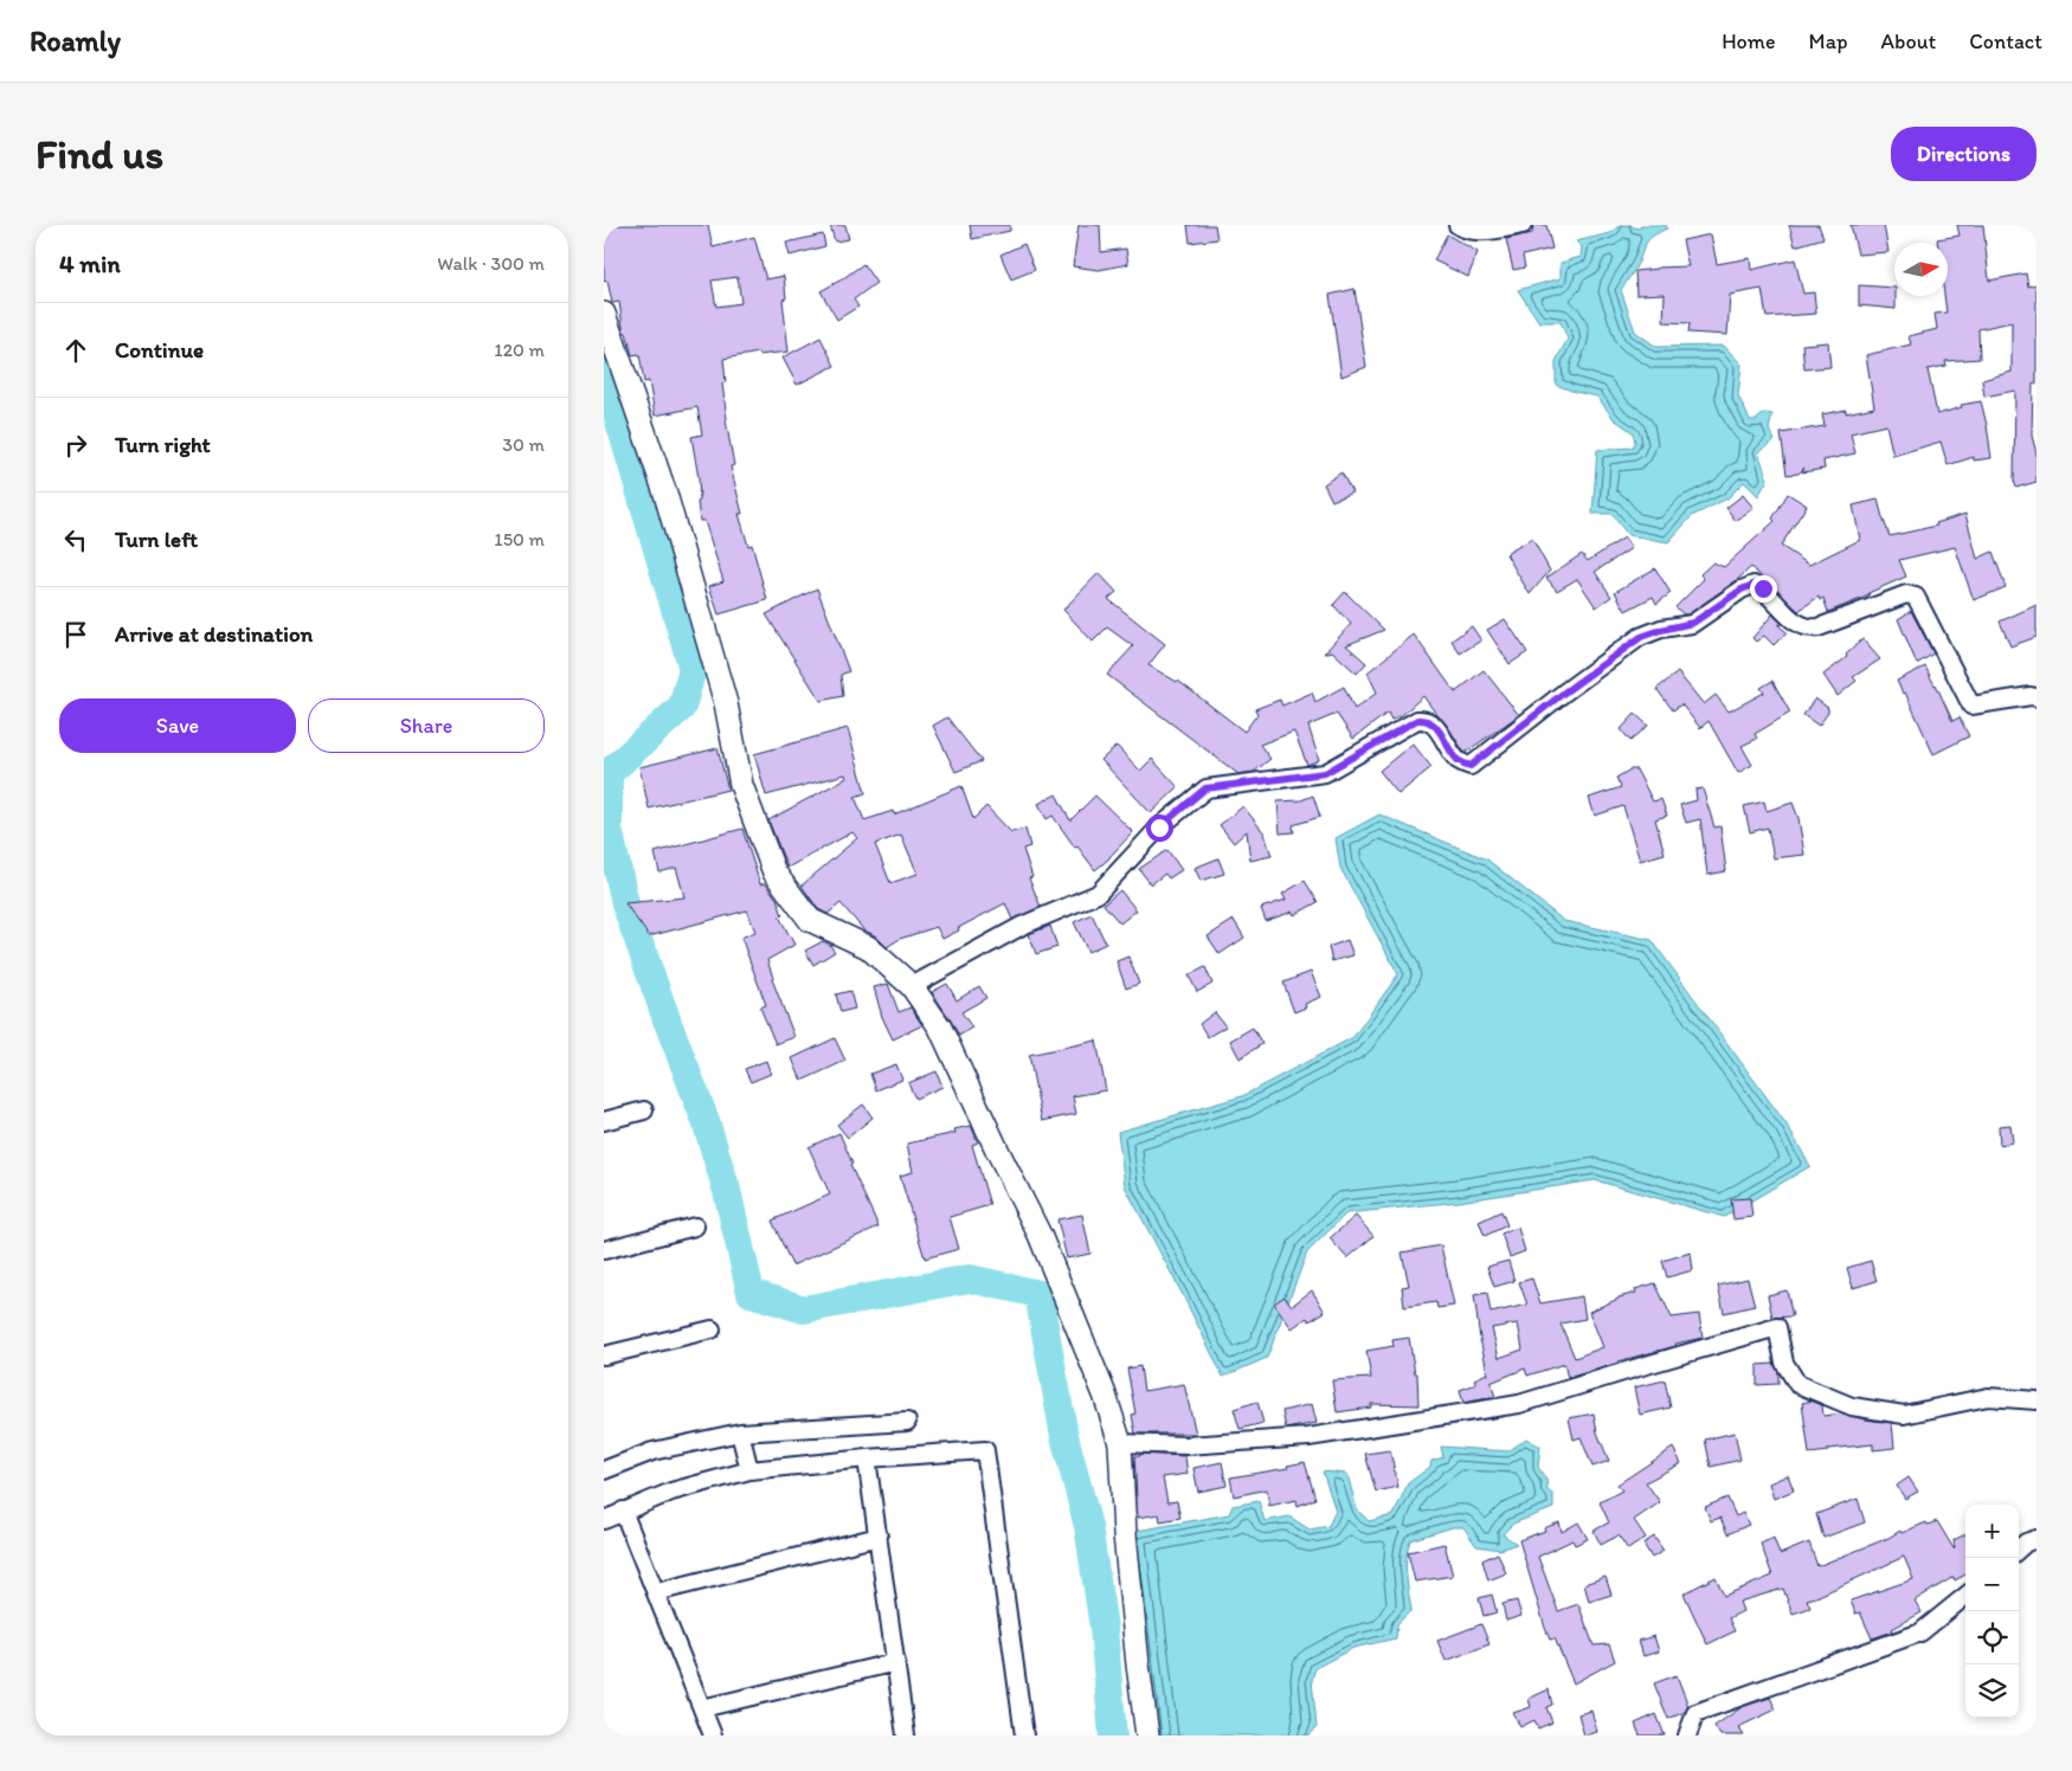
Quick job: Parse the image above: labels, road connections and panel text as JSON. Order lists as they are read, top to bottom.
{
  "north": "right",
  "page": {
    "header": "Roamly",
    "nav": [
      "Home",
      "Map",
      "About",
      "Contact"
    ],
    "buttons": [
      "Directions",
      ["Save", "Share"]
    ],
    "title": "Find us",
    "heading": ["4 min", "Walk · 300 m"],
    "list": [
      ["Continue", "120 m"],
      ["Turn right", "30 m"],
      ["Turn left", "150 m"],
      "Arrive at destination"
    ],
    "map_buttons": ["+", "−"]
  }
}
